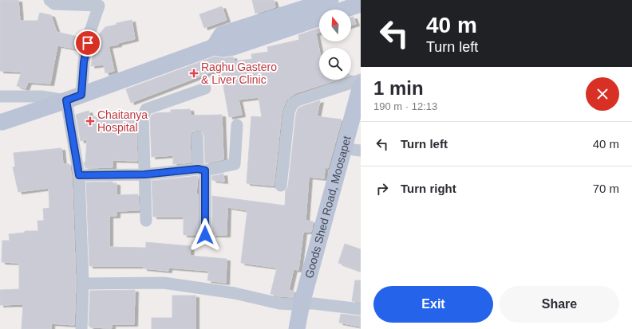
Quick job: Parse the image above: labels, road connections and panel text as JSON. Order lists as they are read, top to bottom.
{
  "streets": {
    "street": ["Goods Shed Road, Moosapet"]
  },
  "places": {
    "health": ["Raghu Gastero & Liver Clinic", "Chaitanya Hospital"]
  },
  "north": "top",
  "page": {
    "turn": ["40 m", "Turn left"],
    "heading": ["1 min", "190 m · 12:13"],
    "list": [
      {
        "name": "Turn left",
        "value": "40 m"
      },
      {
        "name": "Turn right",
        "value": "70 m"
      }
    ],
    "buttons": ["Exit", "Share"]
  }
}
